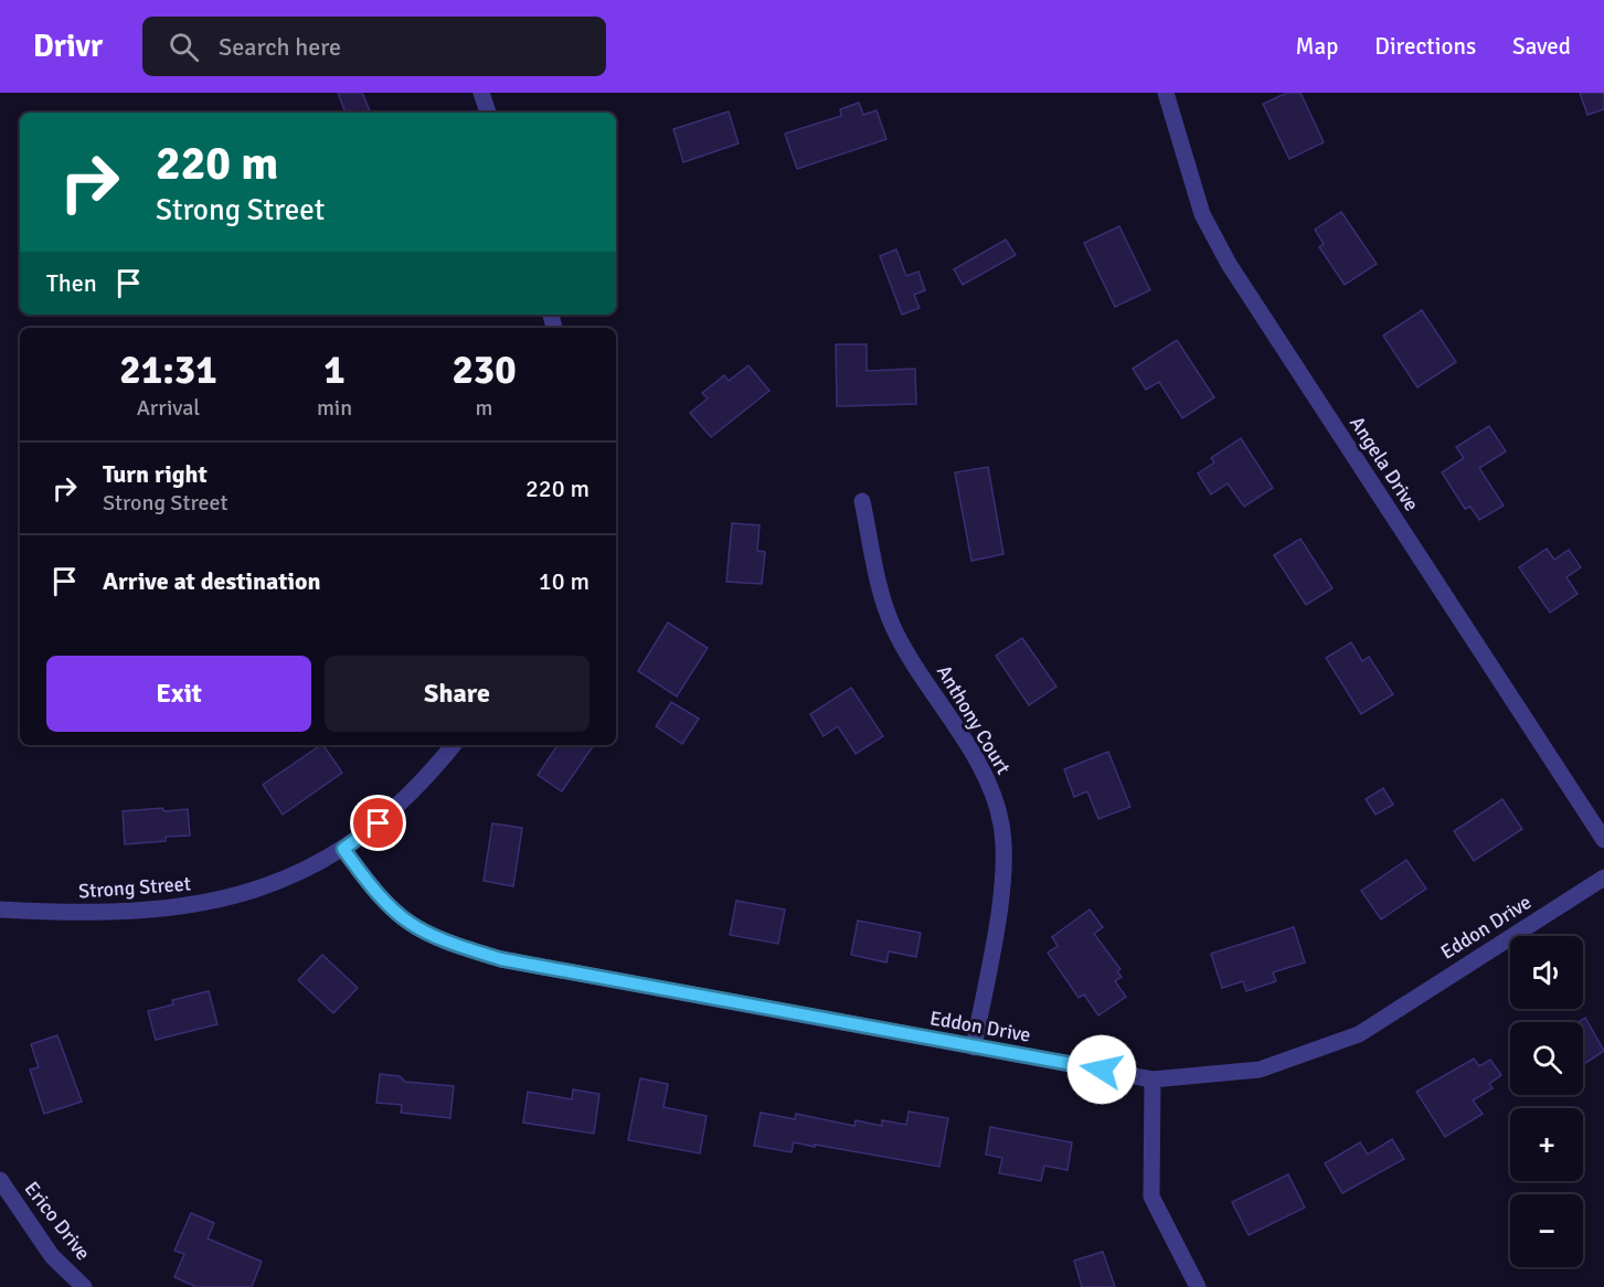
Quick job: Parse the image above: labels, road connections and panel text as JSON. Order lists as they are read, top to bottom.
{
  "streets": {
    "street": [
      "Angela Drive",
      "Anthony Court",
      "Strong Street",
      "Eddon Drive",
      "Erico Drive"
    ]
  },
  "crossings": [
    ["Anthony Court", "Eddon Drive"],
    ["Strong Street", "Eddon Drive"]
  ],
  "page": {
    "header": "Drivr",
    "search": "Search here",
    "nav": ["Map", "Directions", "Saved"],
    "turn": ["220 m", "Strong Street"],
    "then": "Then",
    "eta": [
      "21:31",
      "Arrival",
      "1",
      "min",
      "230",
      "m"
    ],
    "list": [
      {
        "name": "Turn right",
        "note": "Strong Street",
        "value": "220 m"
      },
      {
        "name": "Arrive at destination",
        "value": "10 m"
      }
    ],
    "buttons": ["Exit", "Share"],
    "map_buttons": ["+", "−"]
  }
}
